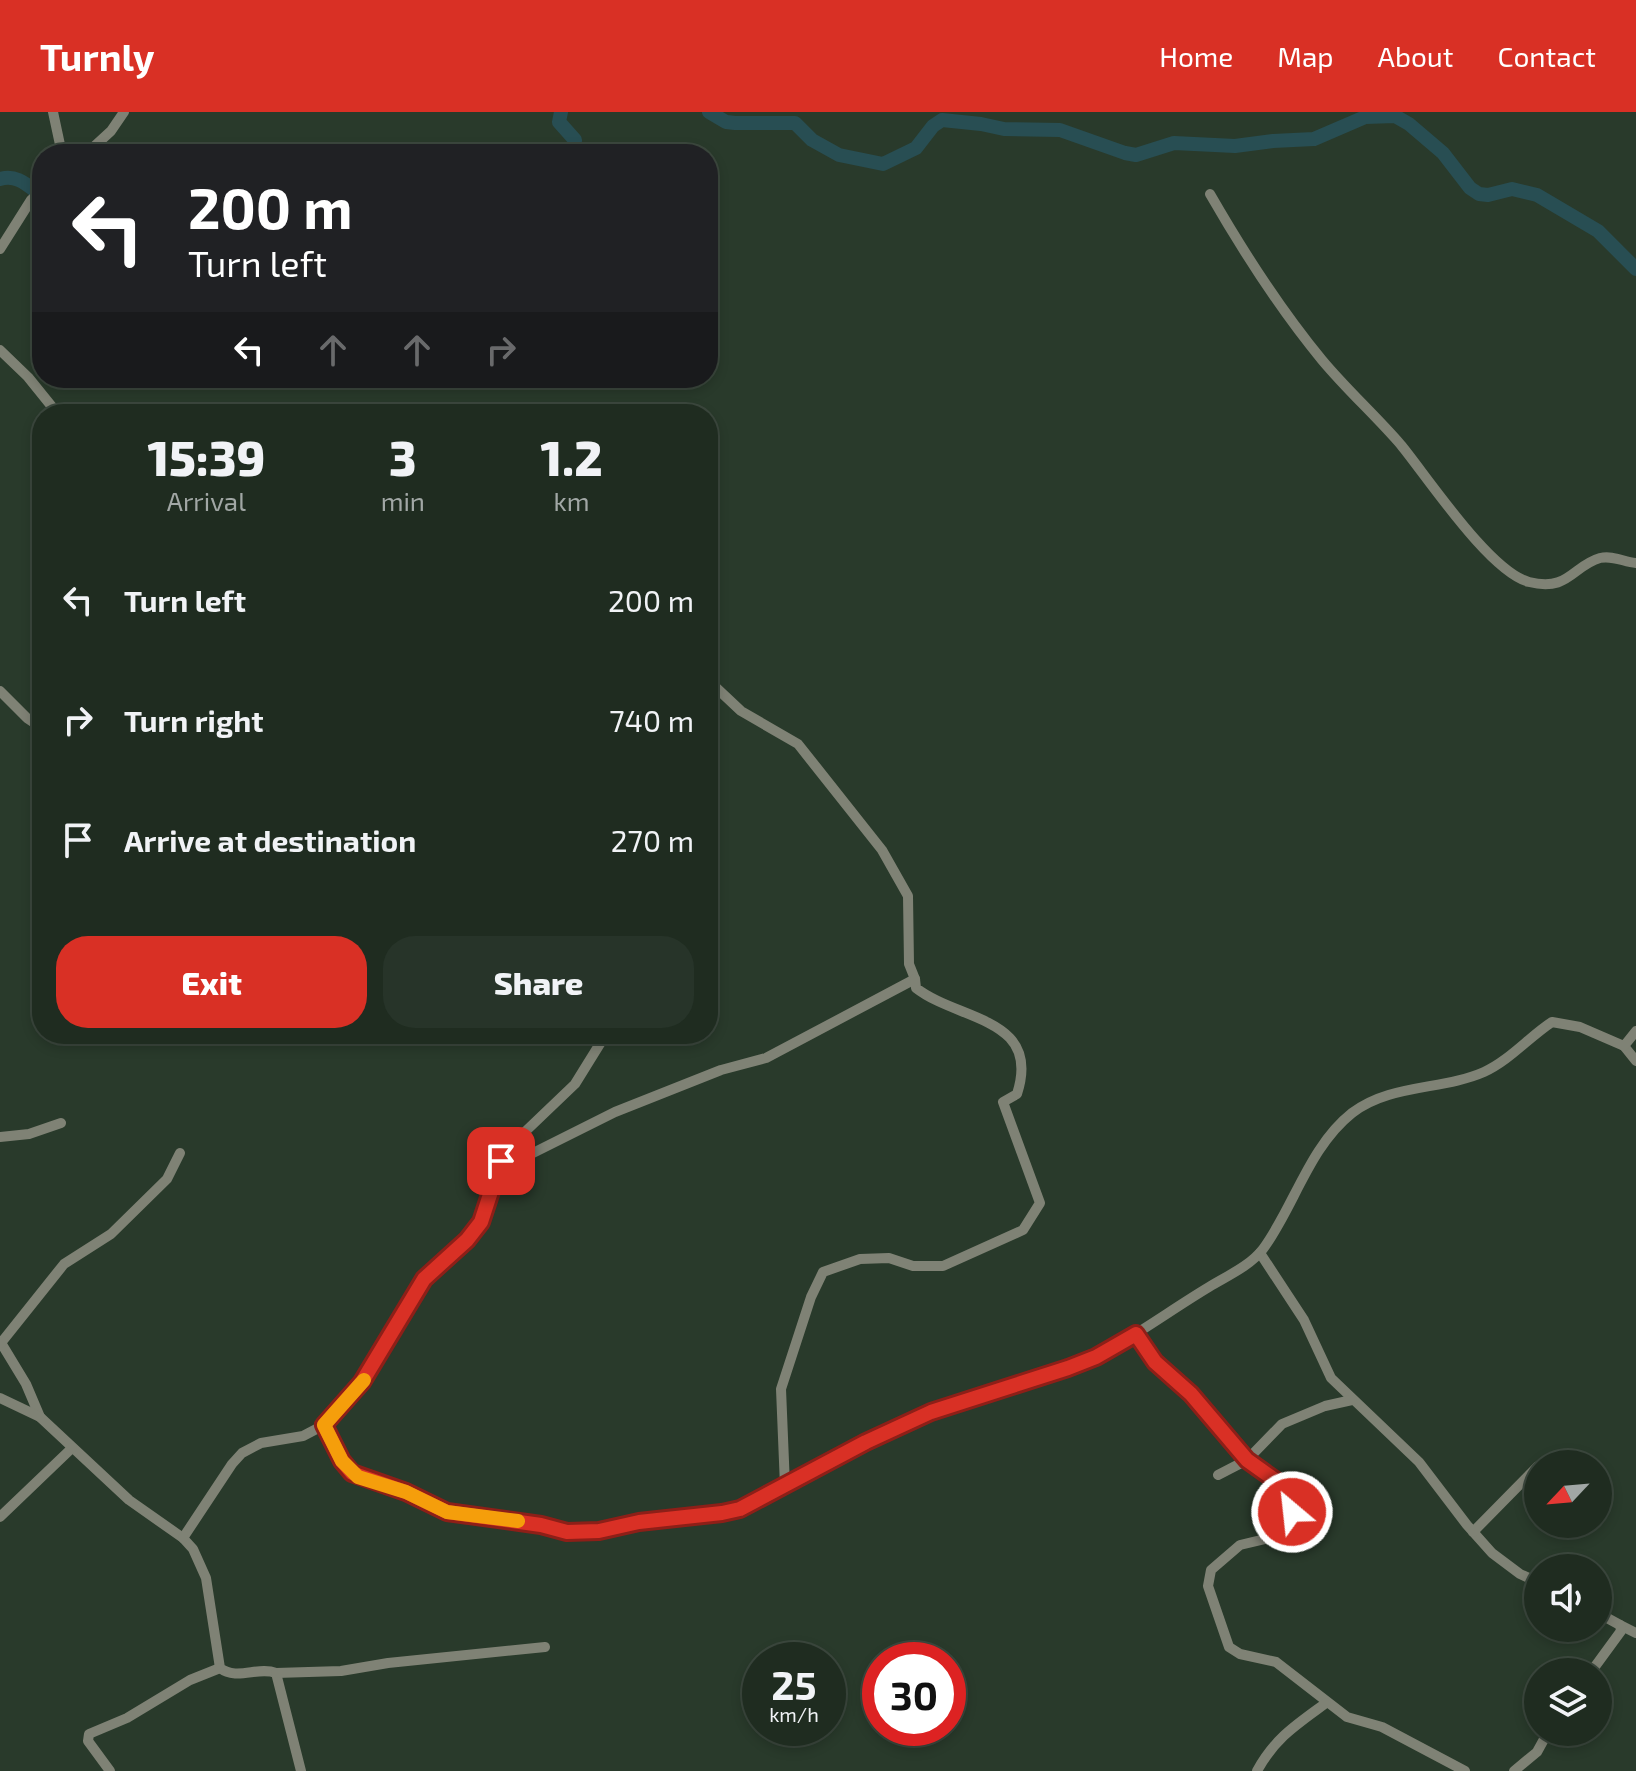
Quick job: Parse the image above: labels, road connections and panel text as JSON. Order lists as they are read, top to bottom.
{
  "north": "bottom left",
  "page": {
    "header": "Turnly",
    "nav": [
      "Home",
      "Map",
      "About",
      "Contact"
    ],
    "turn": ["200 m", "Turn left"],
    "eta": [
      "15:39",
      "Arrival",
      "3",
      "min",
      "1.2",
      "km"
    ],
    "list": [
      {
        "name": "Turn left",
        "value": "200 m"
      },
      {
        "name": "Turn right",
        "value": "740 m"
      },
      {
        "name": "Arrive at destination",
        "value": "270 m"
      }
    ],
    "buttons": ["Exit", "Share"],
    "speed": "25 km/h",
    "limit": "30"
  }
}
